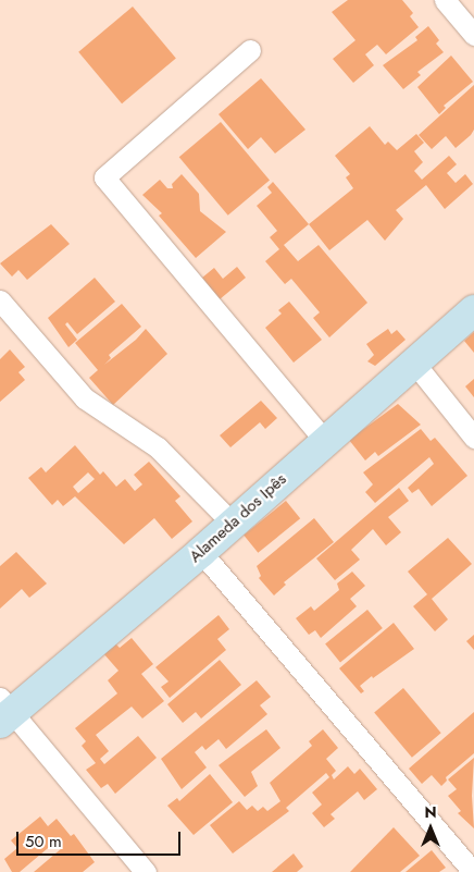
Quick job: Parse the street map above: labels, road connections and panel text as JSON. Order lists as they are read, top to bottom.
{
  "streets": {
    "street": ["Alameda dos Ipês"]
  },
  "scale_bar": "50 m",
  "north": "top"
}
